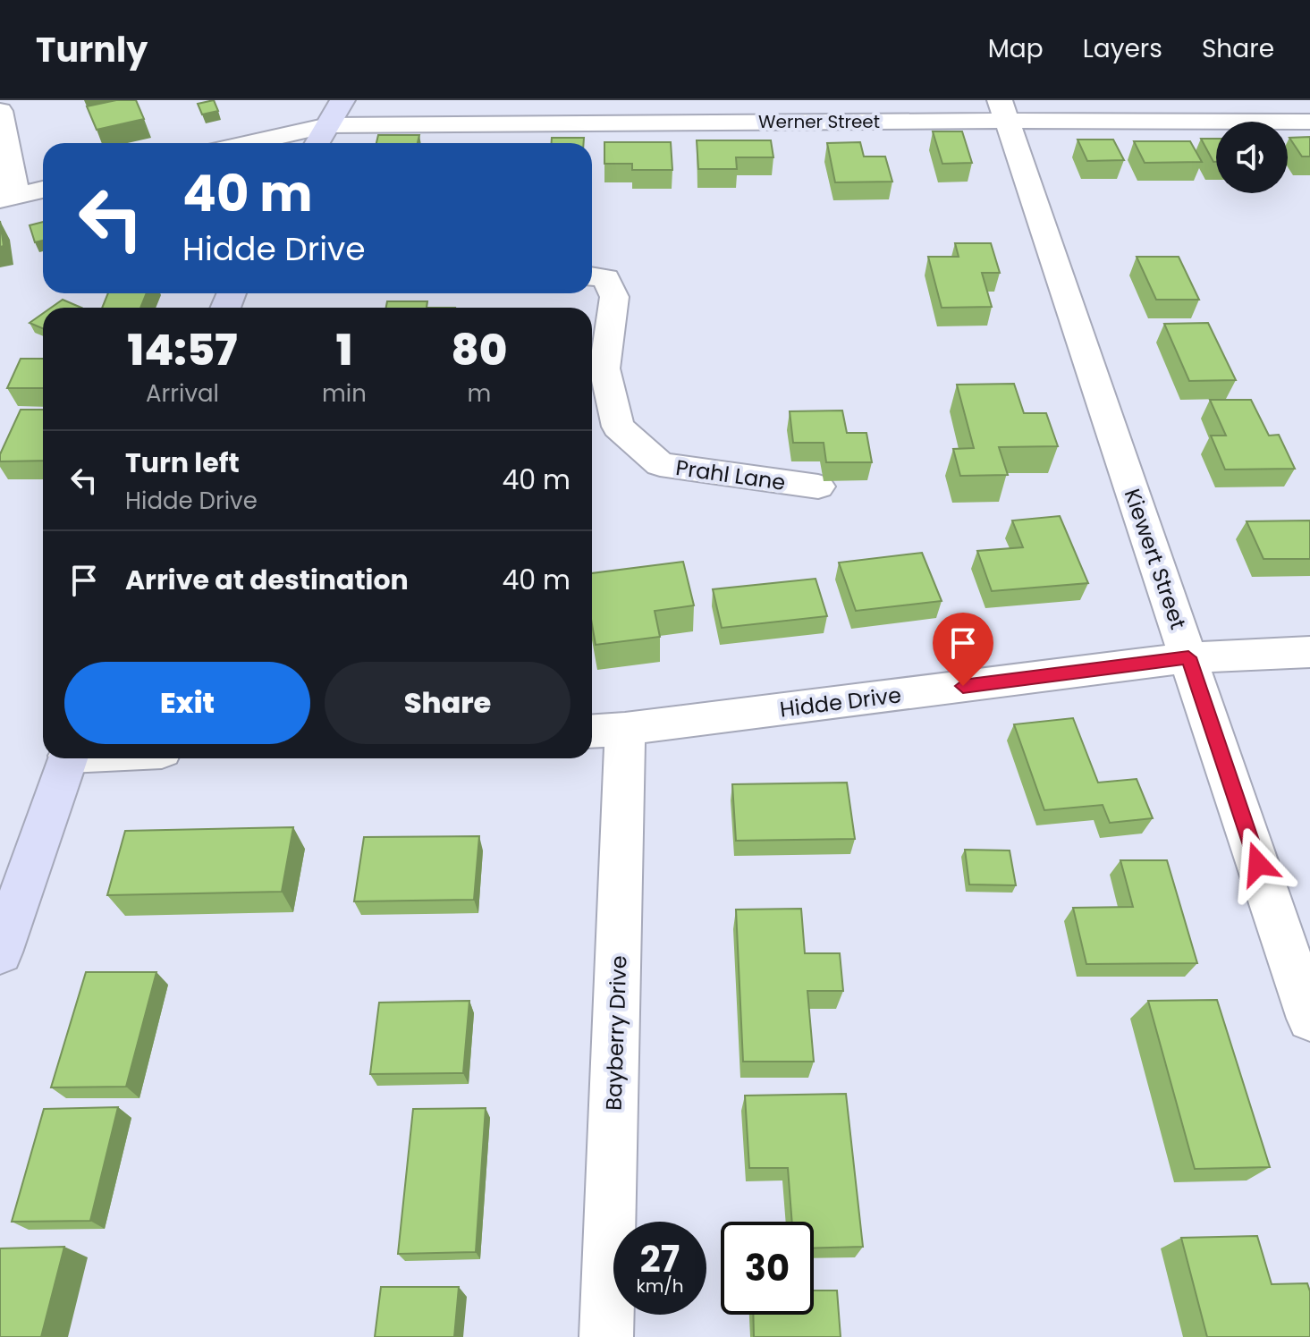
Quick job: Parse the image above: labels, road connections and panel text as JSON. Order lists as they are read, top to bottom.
{
  "streets": {
    "street": [
      "Werner Street",
      "Prahl Lane",
      "Kiewert Street",
      "Hidde Drive",
      "Bayberry Drive"
    ]
  },
  "crossings": [
    ["Werner Street", "Kiewert Street"],
    ["Kiewert Street", "Hidde Drive"],
    ["Hidde Drive", "Bayberry Drive"]
  ],
  "page": {
    "header": "Turnly",
    "nav": ["Map", "Layers", "Share"],
    "turn": ["40 m", "Hidde Drive"],
    "eta": [
      "14:57",
      "Arrival",
      "1",
      "min",
      "80",
      "m"
    ],
    "list": [
      {
        "name": "Turn left",
        "note": "Hidde Drive",
        "value": "40 m"
      },
      {
        "name": "Arrive at destination",
        "value": "40 m"
      }
    ],
    "buttons": ["Exit", "Share"],
    "speed": "27 km/h",
    "limit": "30"
  }
}
